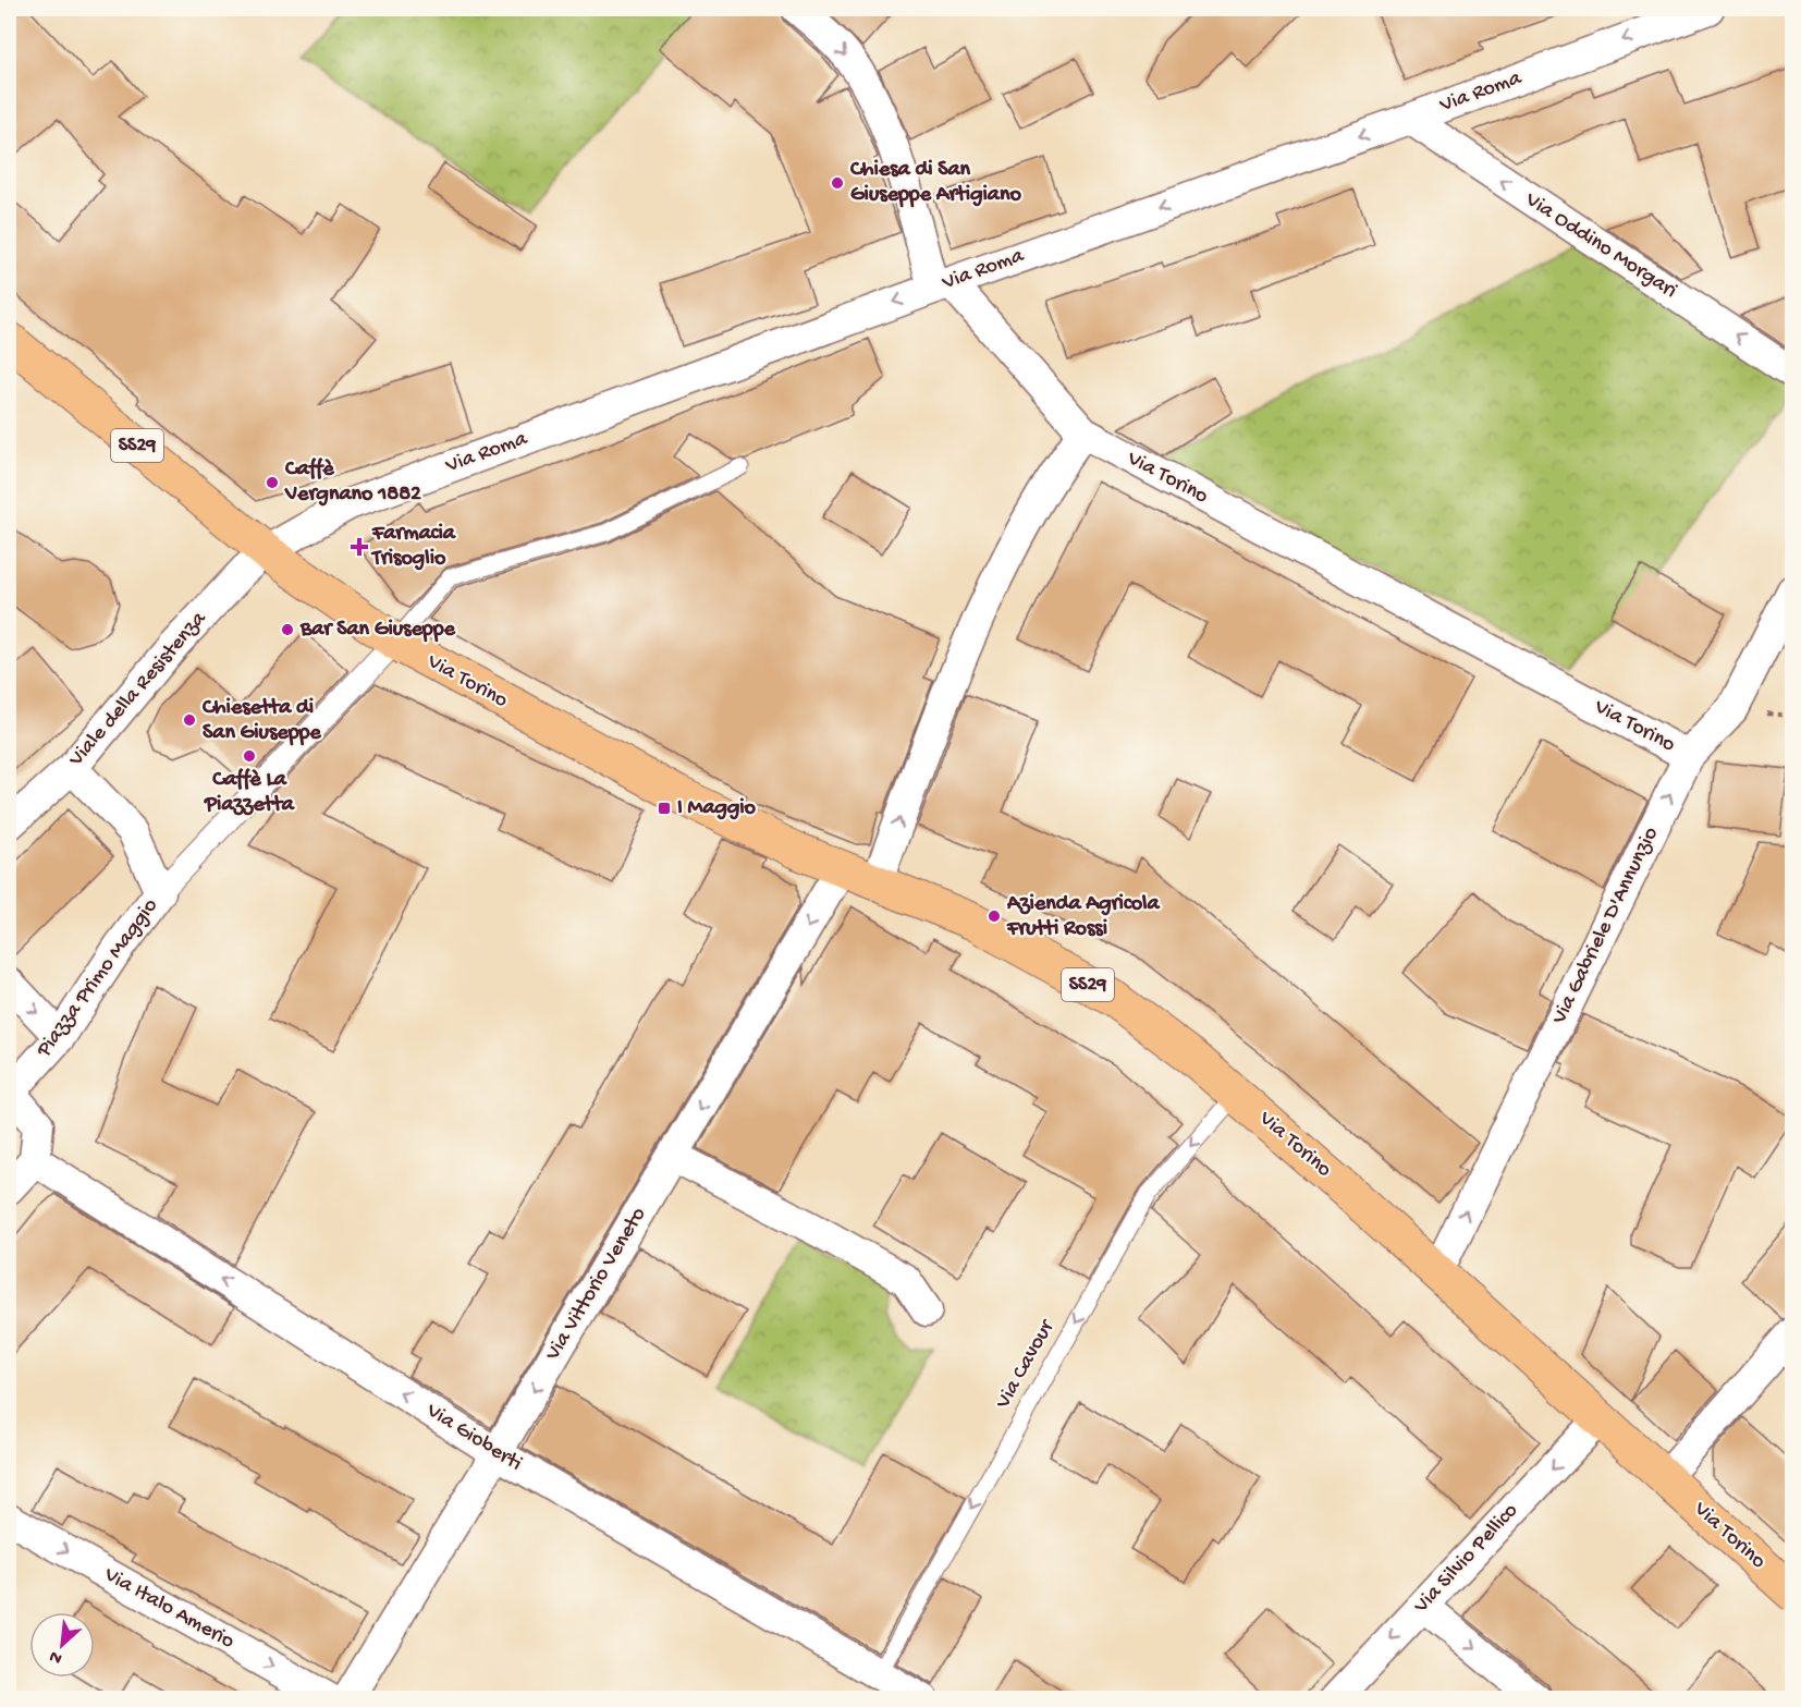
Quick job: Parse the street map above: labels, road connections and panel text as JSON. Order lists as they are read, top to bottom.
{
  "streets": {
    "main road": ["SS29", "Via Torino"],
    "street": [
      "Via Roma",
      "Via Oddino Morgari",
      "Viale della Resistenza",
      "Via Gabriele D'Annunzio",
      "Piazza Primo Maggio",
      "Via Vittorio Veneto",
      "Via Gioberti",
      "Via Silvio Pellico",
      "Via Italo Amerio"
    ],
    "lane": ["Via Cavour"]
  },
  "crossings": [
    ["Via Roma", "Via Oddino Morgari"],
    ["Via Roma", "Via Torino"],
    ["Via Roma", "Viale della Resistenza"],
    ["Via Torino", "Viale della Resistenza"],
    ["Via Torino", "Via Gabriele D'Annunzio"],
    ["Via Torino", "Via Vittorio Veneto"],
    ["Via Torino", "Via Cavour"],
    ["Via Torino", "Via Silvio Pellico"],
    ["Viale della Resistenza", "Piazza Primo Maggio"],
    ["Piazza Primo Maggio", "Via Gioberti"],
    ["Via Vittorio Veneto", "Via Gioberti"],
    ["Via Cavour", "Via Gioberti"]
  ],
  "one_way": [
    "Via Roma",
    "Via Oddino Morgari",
    "Via Gabriele D'Annunzio",
    "Via Vittorio Veneto",
    "Via Cavour",
    "Via Gioberti",
    "Via Silvio Pellico",
    "Via Italo Amerio"
  ],
  "places": {
    "other": [
      "Chiesa di San Giuseppe Artigiano",
      "Caffè Vergnano 1882",
      "Bar San Giuseppe",
      "Chiesetta di San Giuseppe",
      "Caffè La Piazzetta",
      "Azienda Agricola Frutti Rossi"
    ],
    "health": ["Farmacia Trisoglio"],
    "transit": ["I Maggio"]
  },
  "north": "bottom left"
}
